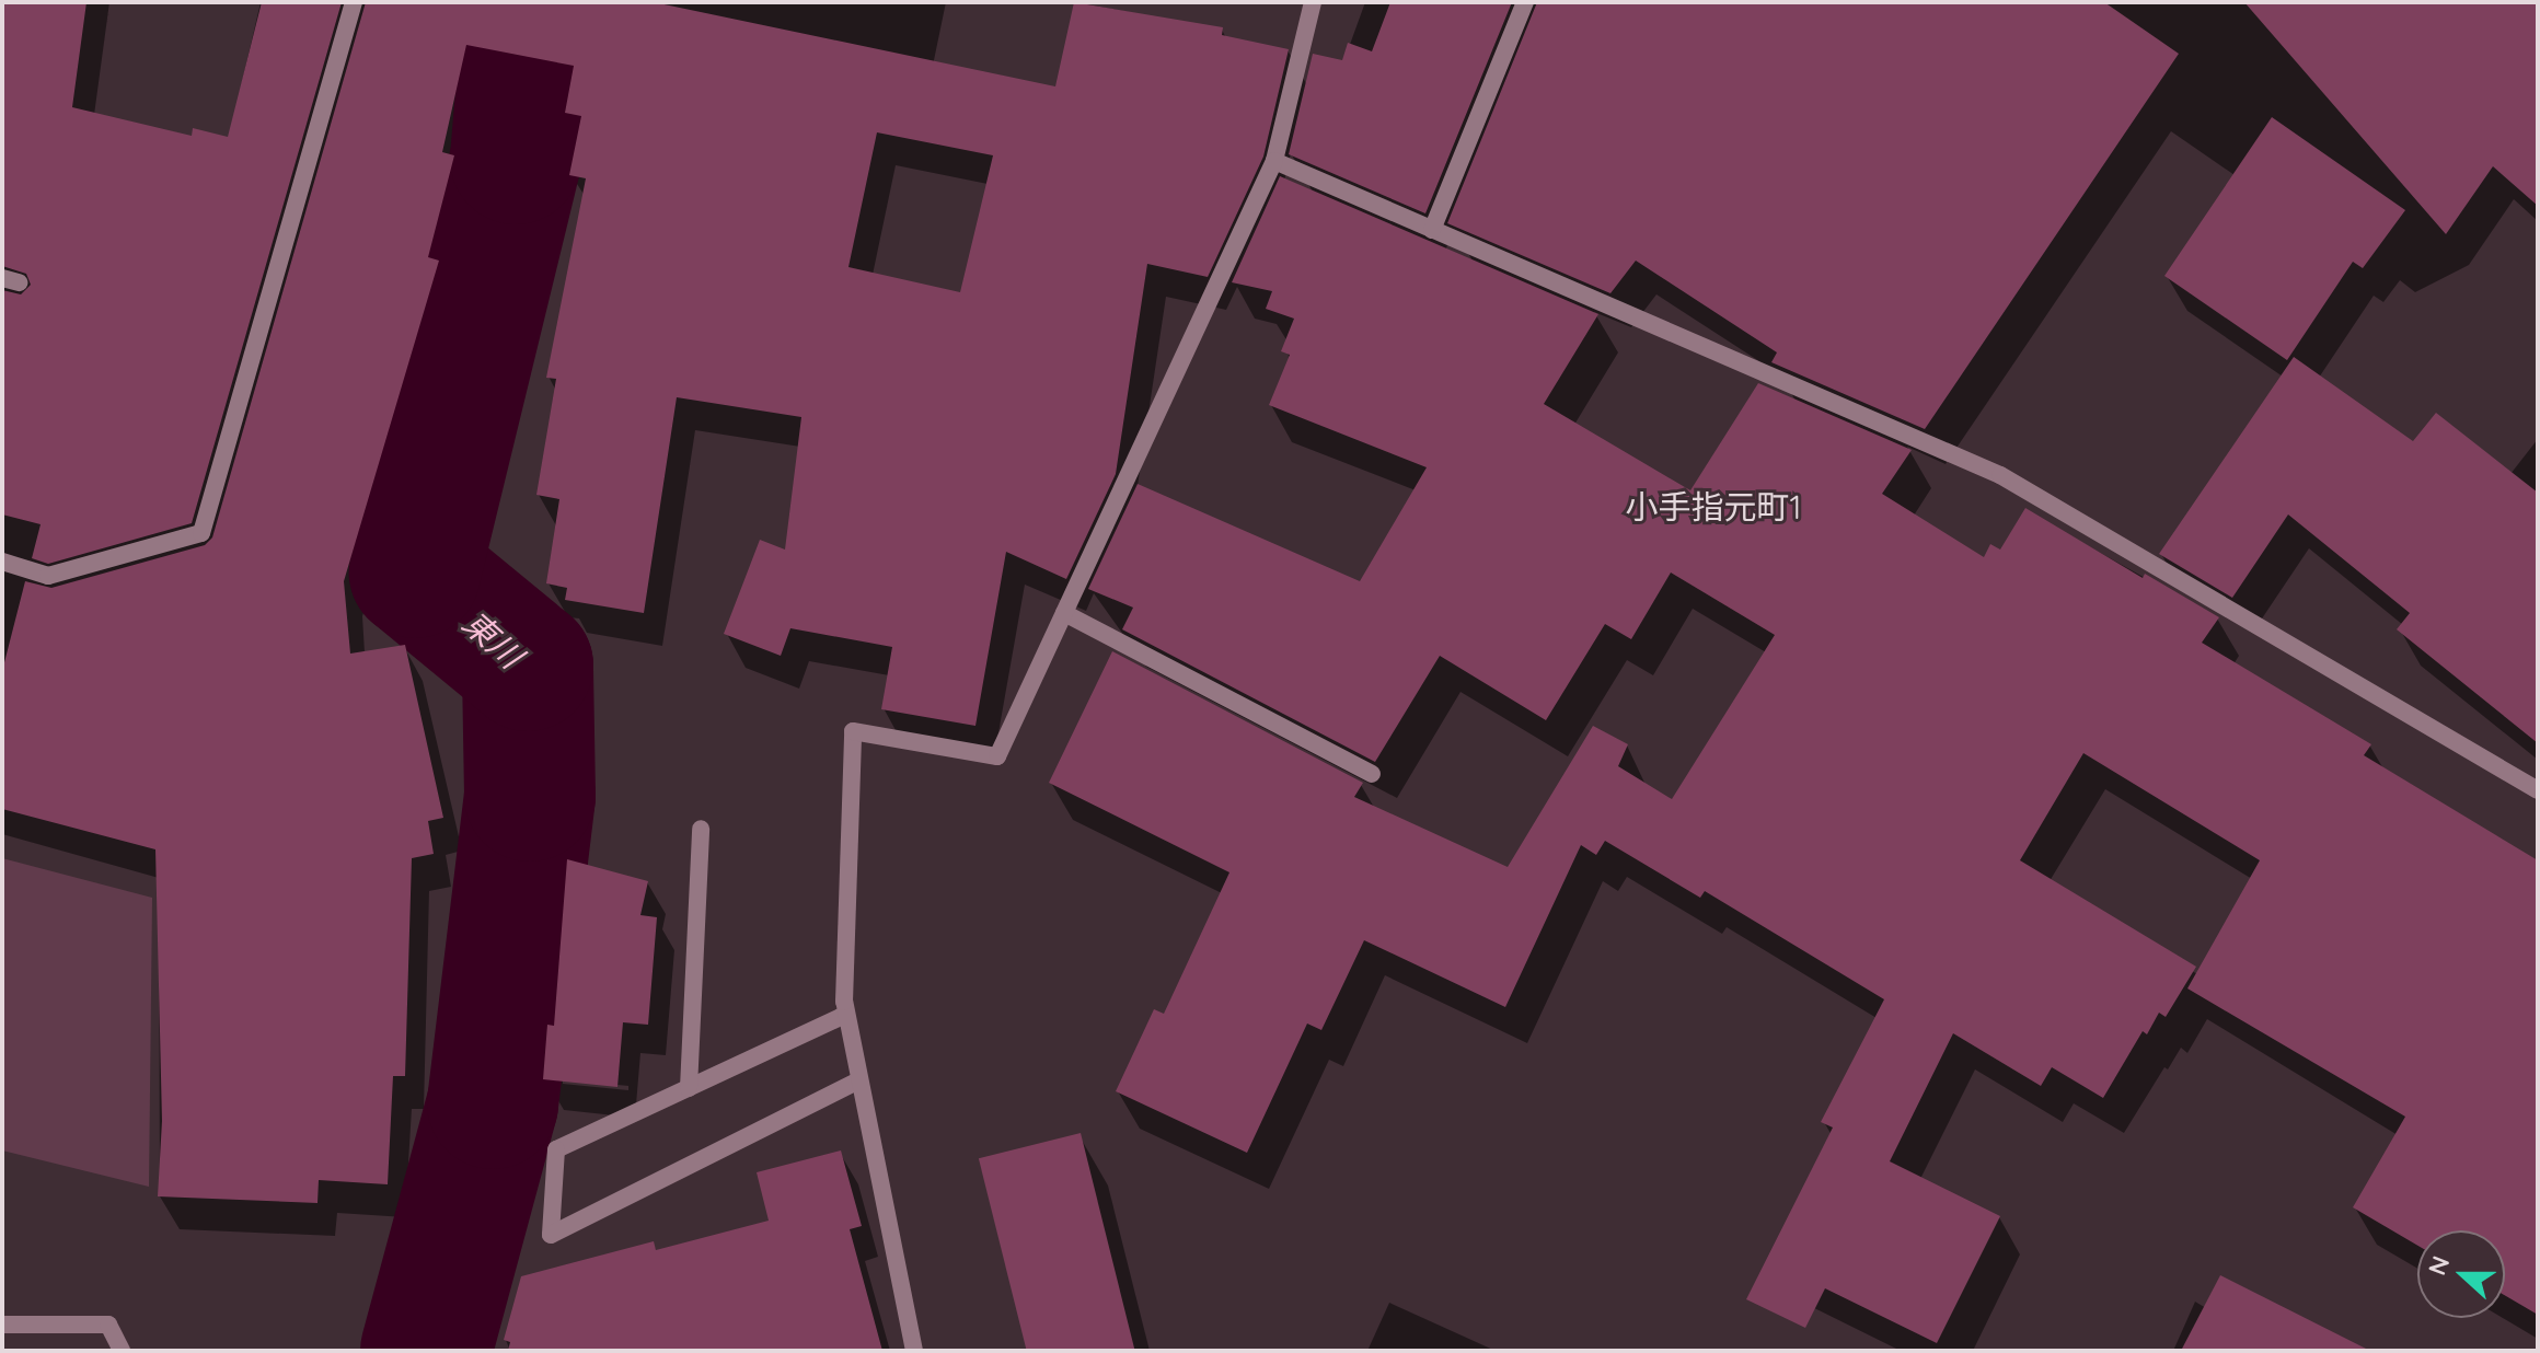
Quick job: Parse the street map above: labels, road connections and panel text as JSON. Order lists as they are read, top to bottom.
{
  "districts": ["小手指元町1"],
  "water": ["東川"],
  "north": "left"
}
